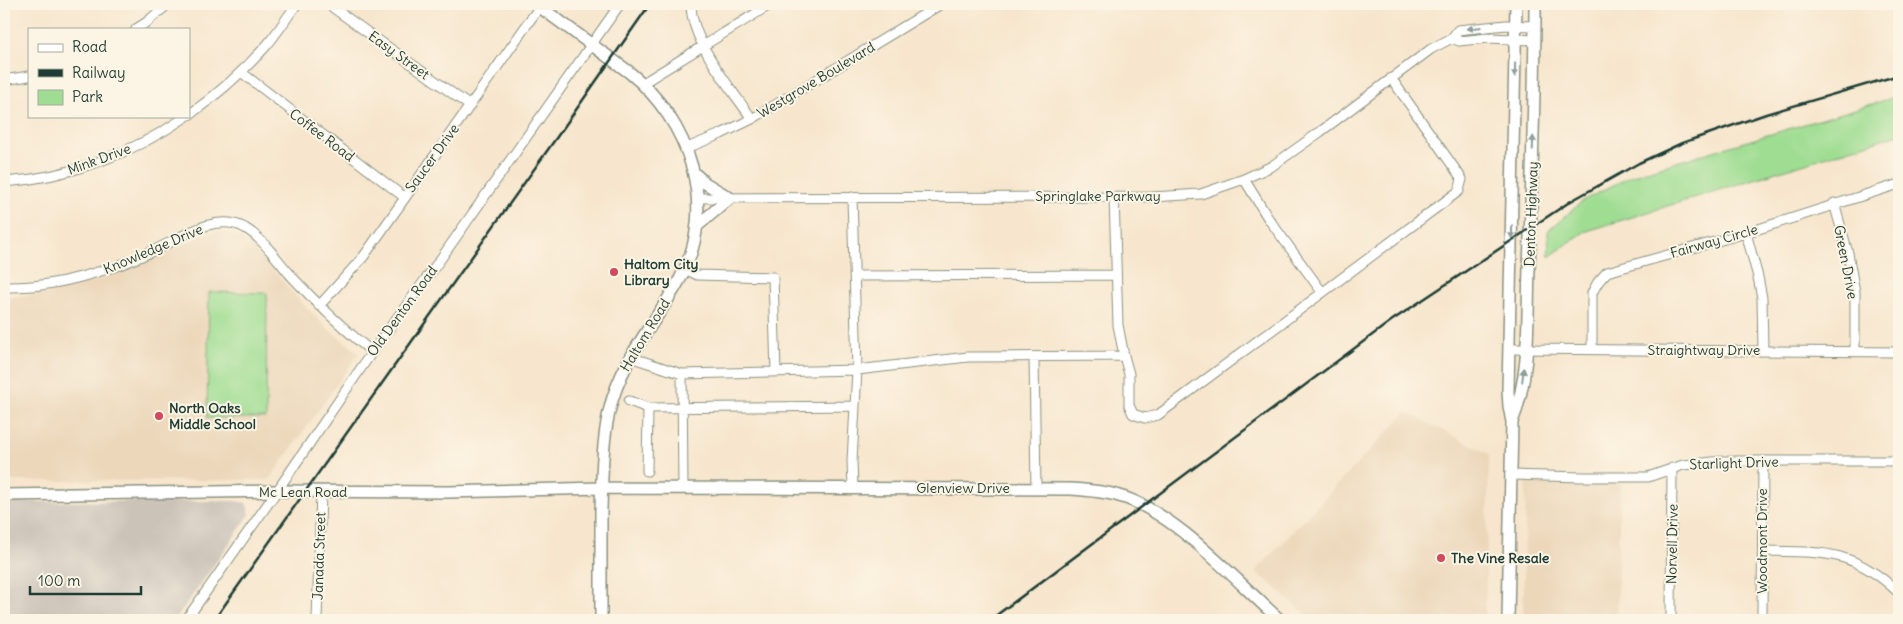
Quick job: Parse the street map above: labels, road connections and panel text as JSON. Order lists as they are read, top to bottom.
{
  "streets": {
    "main road": [
      "Denton Highway",
      "Haltom Road",
      "Glenview Drive",
      "Mc Lean Road"
    ],
    "street": [
      "Easy Street",
      "Westgrove Boulevard",
      "Coffee Road",
      "Saucer Drive",
      "Mink Drive",
      "Springlake Parkway",
      "Fairway Circle",
      "Knowledge Drive",
      "Green Drive",
      "Old Denton Road",
      "Straightway Drive",
      "Starlight Drive",
      "Woodmont Drive",
      "Norvell Drive",
      "Janada Street"
    ]
  },
  "crossings": [
    ["Easy Street", "Saucer Drive"],
    ["Westgrove Boulevard", "Haltom Road"],
    ["Coffee Road", "Saucer Drive"],
    ["Coffee Road", "Mink Drive"],
    ["Saucer Drive", "Knowledge Drive"],
    ["Saucer Drive", "Haltom Road"],
    ["Springlake Parkway", "Denton Highway"],
    ["Springlake Parkway", "Haltom Road"],
    ["Denton Highway", "Straightway Drive"],
    ["Denton Highway", "Starlight Drive"],
    ["Fairway Circle", "Green Drive"],
    ["Fairway Circle", "Straightway Drive"],
    ["Knowledge Drive", "Old Denton Road"],
    ["Green Drive", "Straightway Drive"],
    ["Old Denton Road", "Haltom Road"],
    ["Old Denton Road", "Mc Lean Road"],
    ["Haltom Road", "Glenview Drive"],
    ["Haltom Road", "Mc Lean Road"],
    ["Starlight Drive", "Woodmont Drive"],
    ["Starlight Drive", "Norvell Drive"],
    ["Glenview Drive", "Mc Lean Road"],
    ["Mc Lean Road", "Janada Street"]
  ],
  "places": ["Haltom City Library", "North Oaks Middle School", "The Vine Resale"],
  "legend": ["Road", "Railway", "Park"],
  "scale_bar": "100 m"
}
